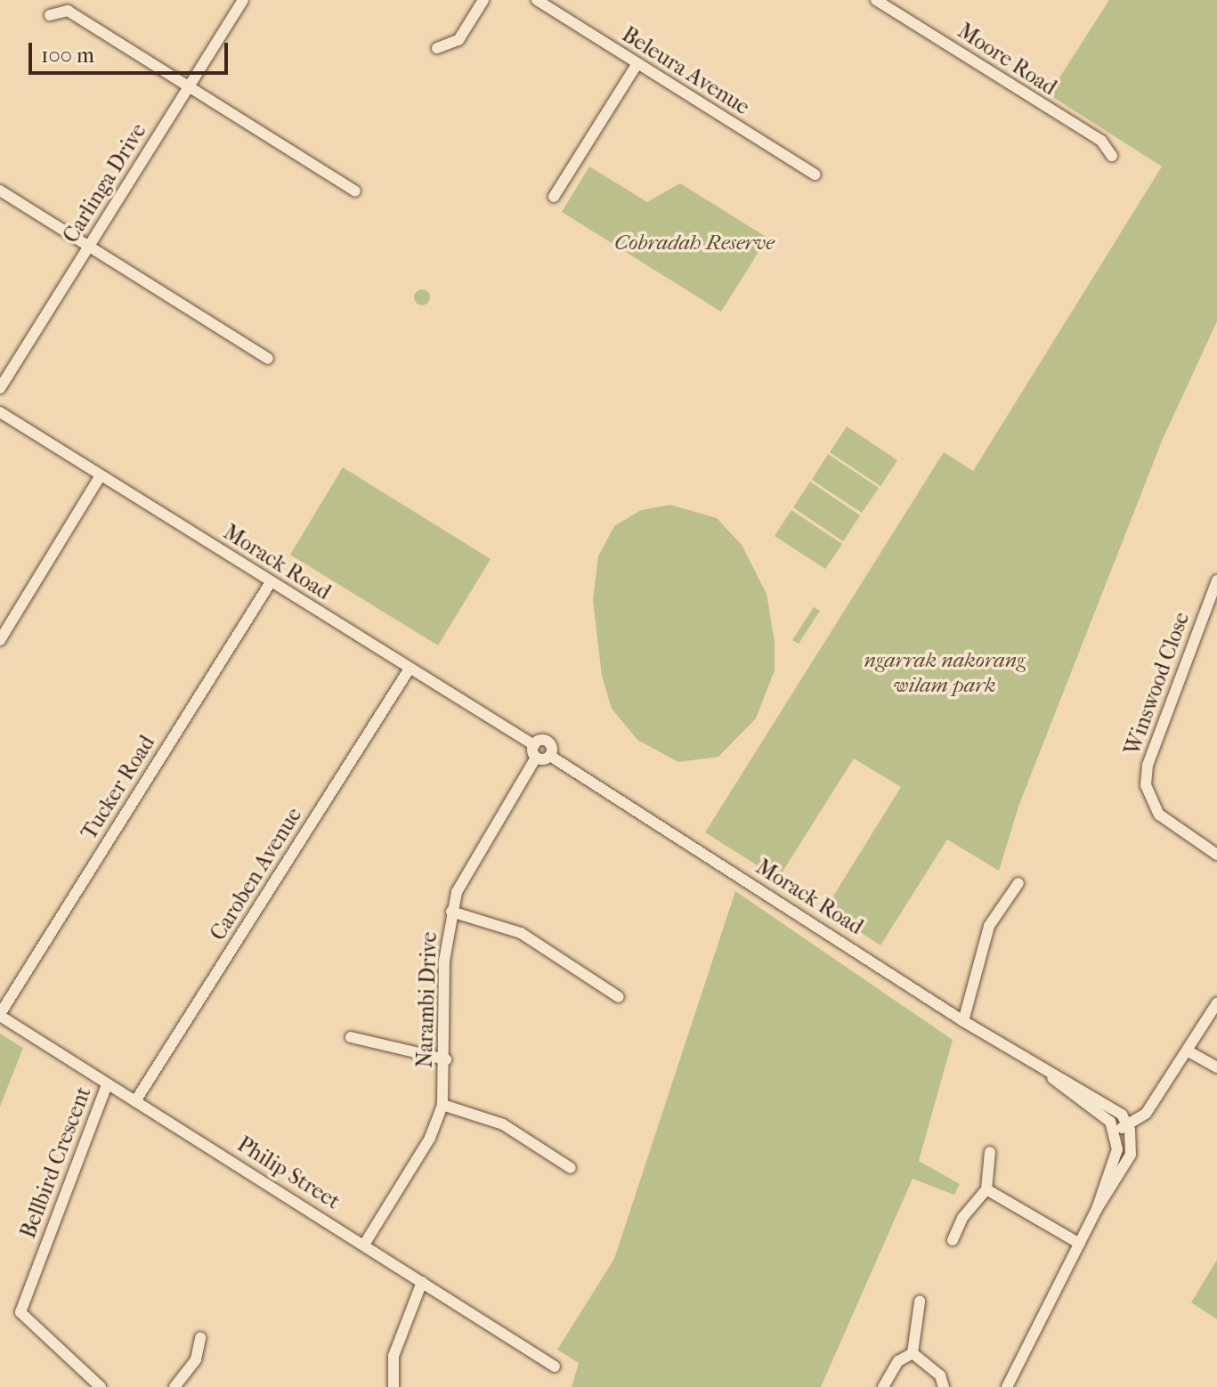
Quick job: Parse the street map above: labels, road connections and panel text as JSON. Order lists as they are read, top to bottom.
{
  "streets": {
    "street": [
      "Moore Road",
      "Beleura Avenue",
      "Carlinga Drive",
      "Morack Road",
      "Winswood Close",
      "Tucker Road",
      "Caroben Avenue",
      "Narambi Drive",
      "Bellbird Crescent",
      "Philip Street"
    ]
  },
  "crossings": [
    ["Morack Road", "Tucker Road"],
    ["Morack Road", "Caroben Avenue"],
    ["Tucker Road", "Philip Street"],
    ["Caroben Avenue", "Philip Street"],
    ["Narambi Drive", "Philip Street"],
    ["Bellbird Crescent", "Philip Street"]
  ],
  "parks": ["Cobradah Reserve", "ngarrak nakorang wilam park"],
  "scale_bar": "100 m"
}
